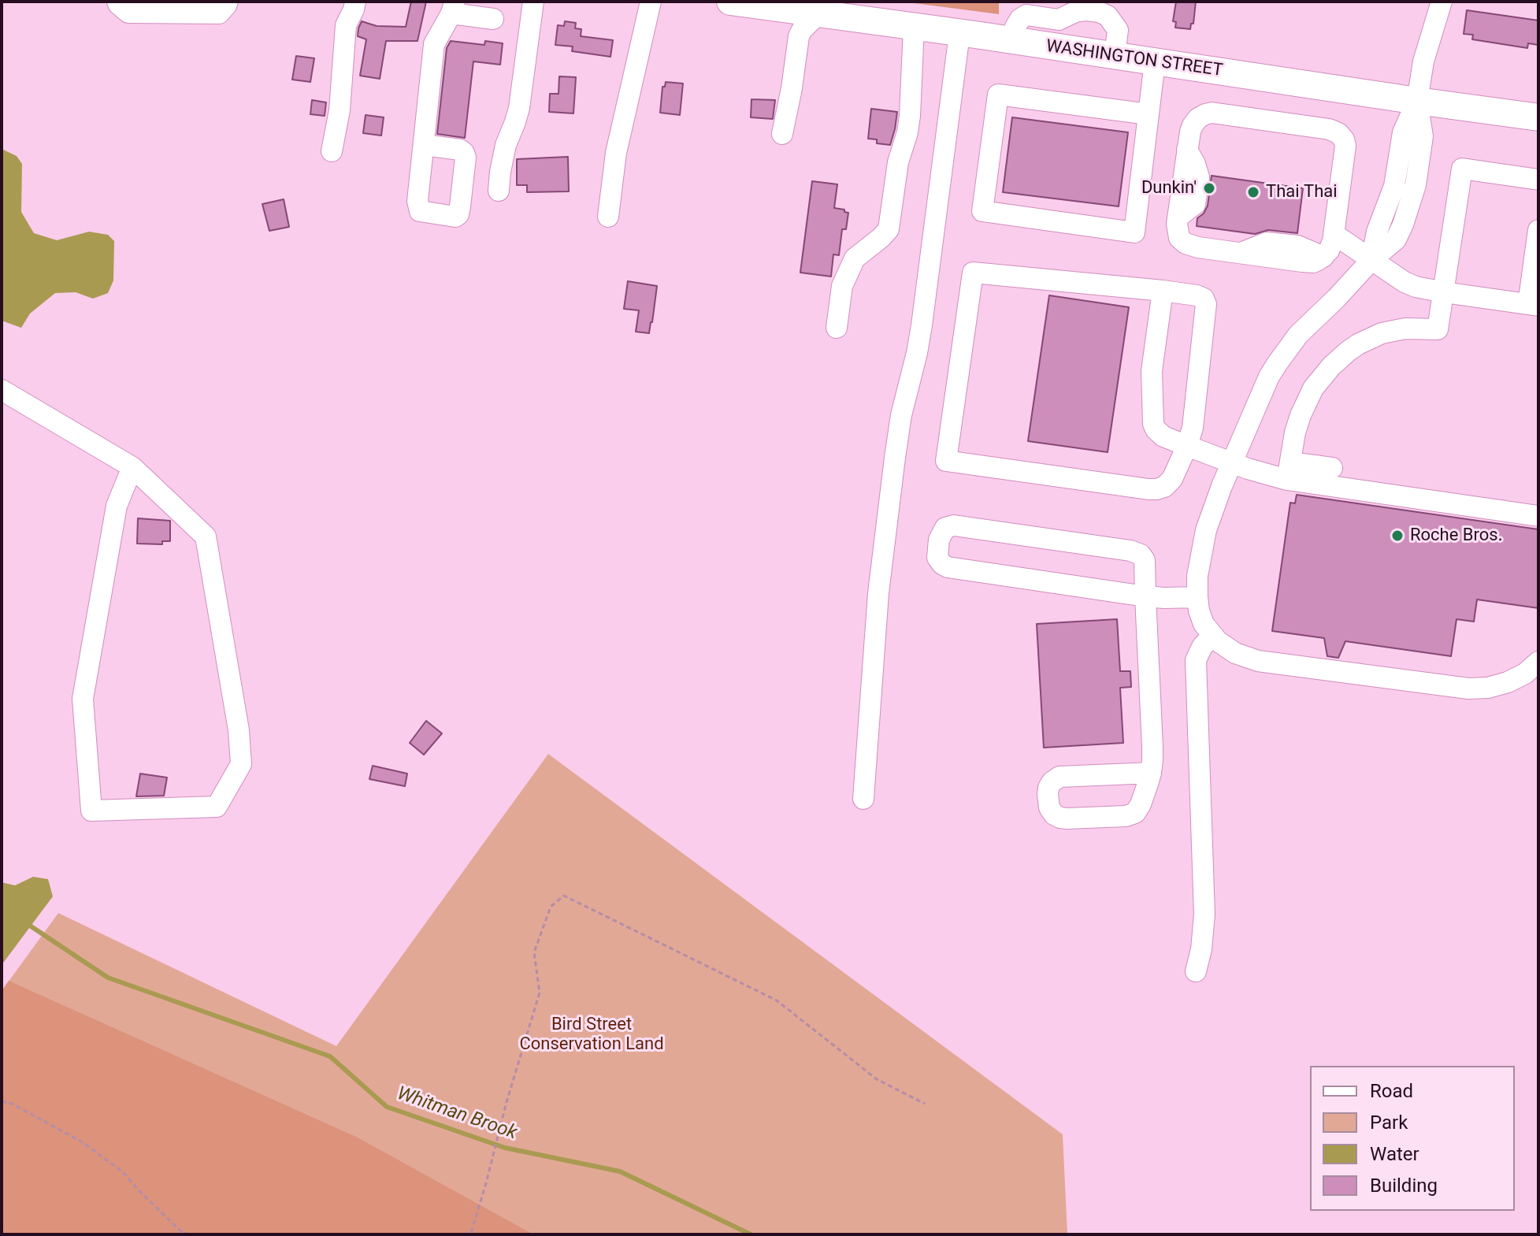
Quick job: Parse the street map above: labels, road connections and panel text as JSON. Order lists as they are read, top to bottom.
{
  "streets": {
    "main road": ["WASHINGTON STREET"]
  },
  "water": ["Whitman Brook"],
  "parks": ["Bird Street Conservation Land"],
  "places": ["Dunkin'", "Thai Thai", "Roche Bros."],
  "legend": [
    "Road",
    "Park",
    "Water",
    "Building"
  ]
}
